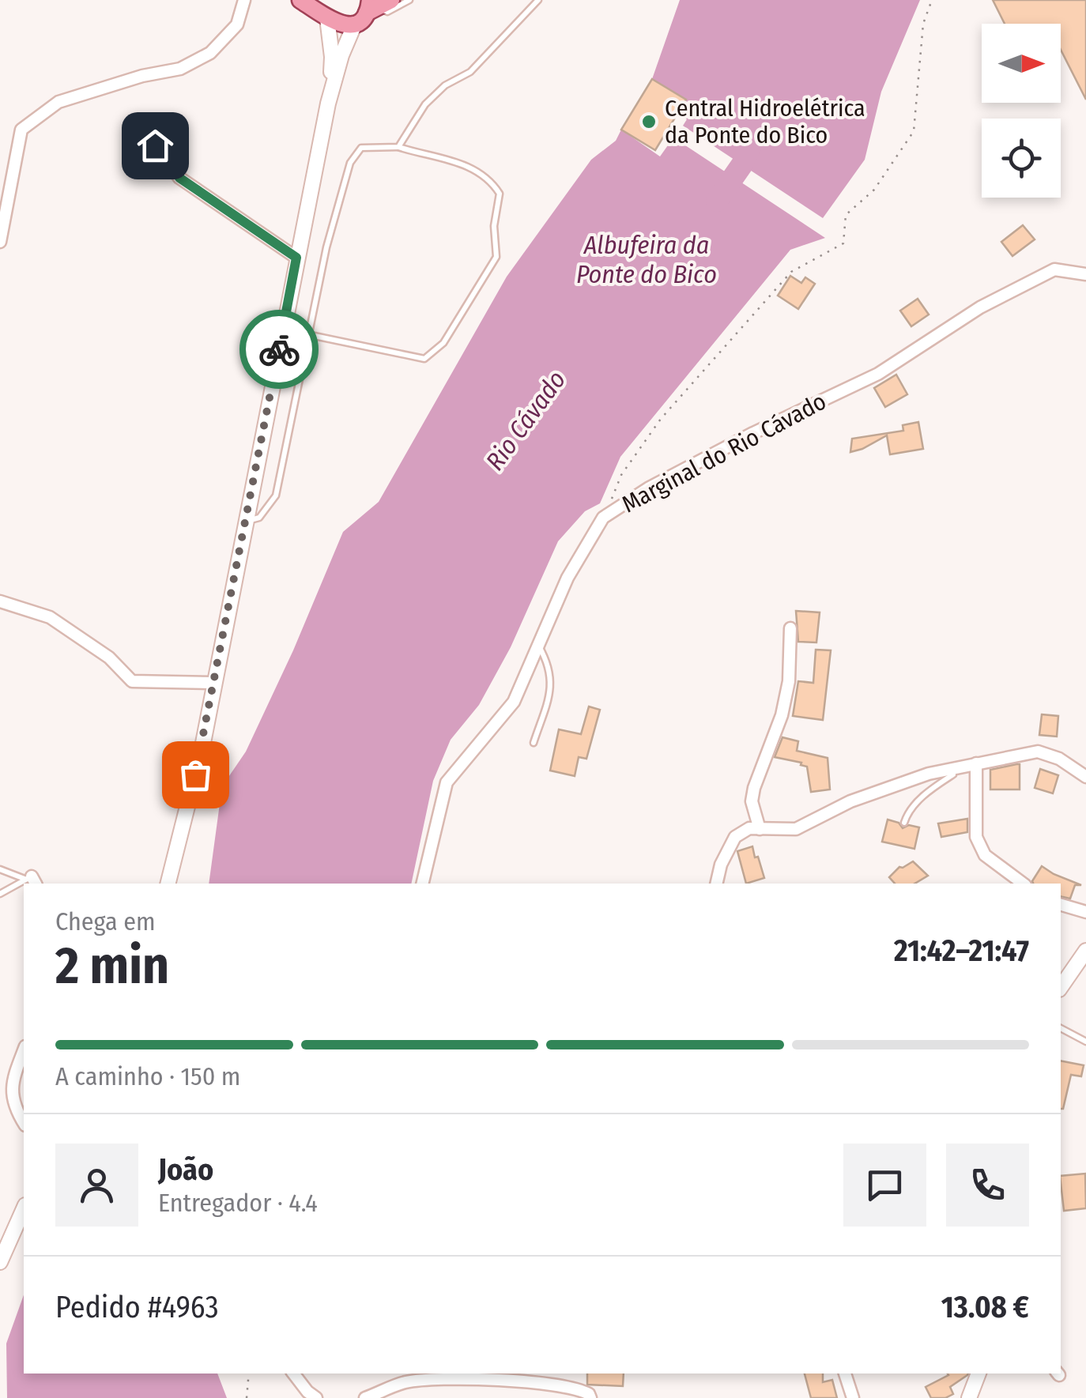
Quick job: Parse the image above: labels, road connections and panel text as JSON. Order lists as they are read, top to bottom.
{
  "streets": {
    "street": ["Marginal do Rio Cávado"]
  },
  "water": ["Albufeira da Ponte do Bico", "Rio Cávado"],
  "places": ["Central Hidroelétrica da Ponte do Bico"],
  "north": "right",
  "page": {
    "heading": ["2 min", "Chega em", "21:42–21:47"],
    "panel": [
      "João",
      "Entregador · 4.4",
      "Pedido #4963",
      "13.08 €"
    ],
    "bar": "A caminho · 150 m"
  }
}
